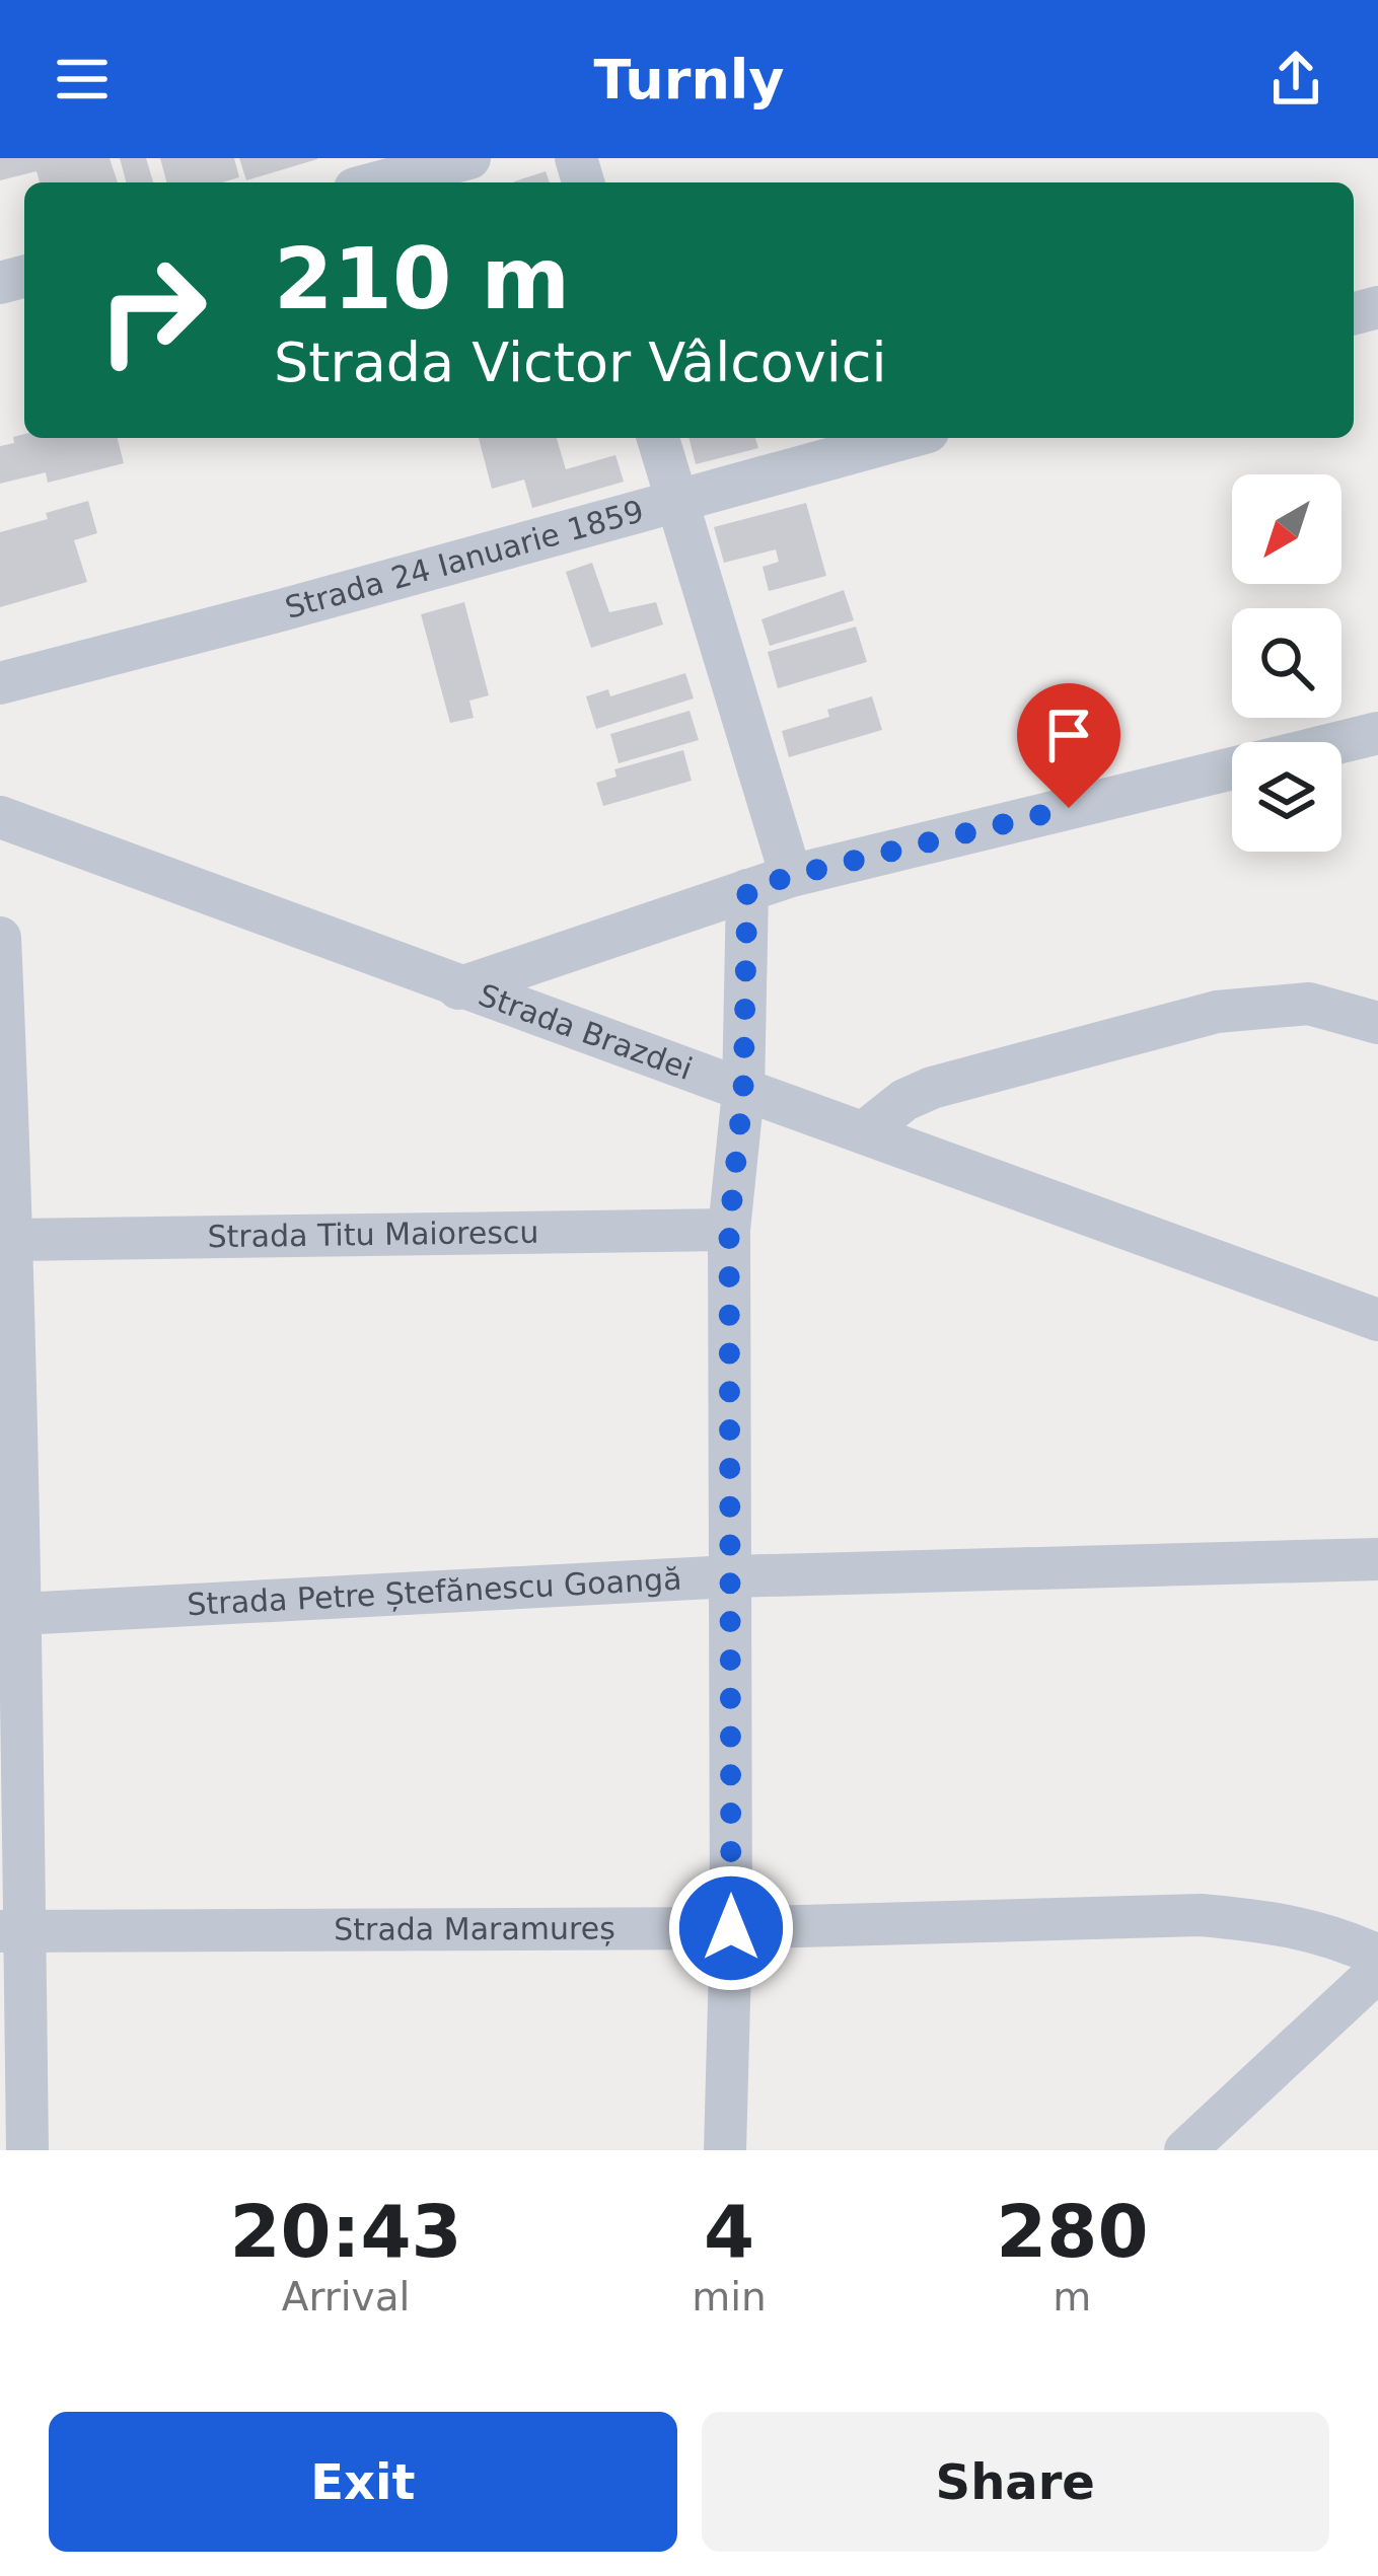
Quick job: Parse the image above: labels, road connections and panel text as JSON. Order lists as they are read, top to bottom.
{
  "streets": {
    "street": [
      "Strada 24 Ianuarie 1859",
      "Strada Brazdei",
      "Strada Titu Maiorescu",
      "Strada Petre Ștefănescu Goangă",
      "Strada Maramureș"
    ]
  },
  "north": "bottom left",
  "page": {
    "header": "Turnly",
    "turn": ["210 m", "Strada Victor Vâlcovici"],
    "eta": [
      "20:43",
      "Arrival",
      "4",
      "min",
      "280",
      "m"
    ],
    "buttons": ["Exit", "Share"]
  }
}
